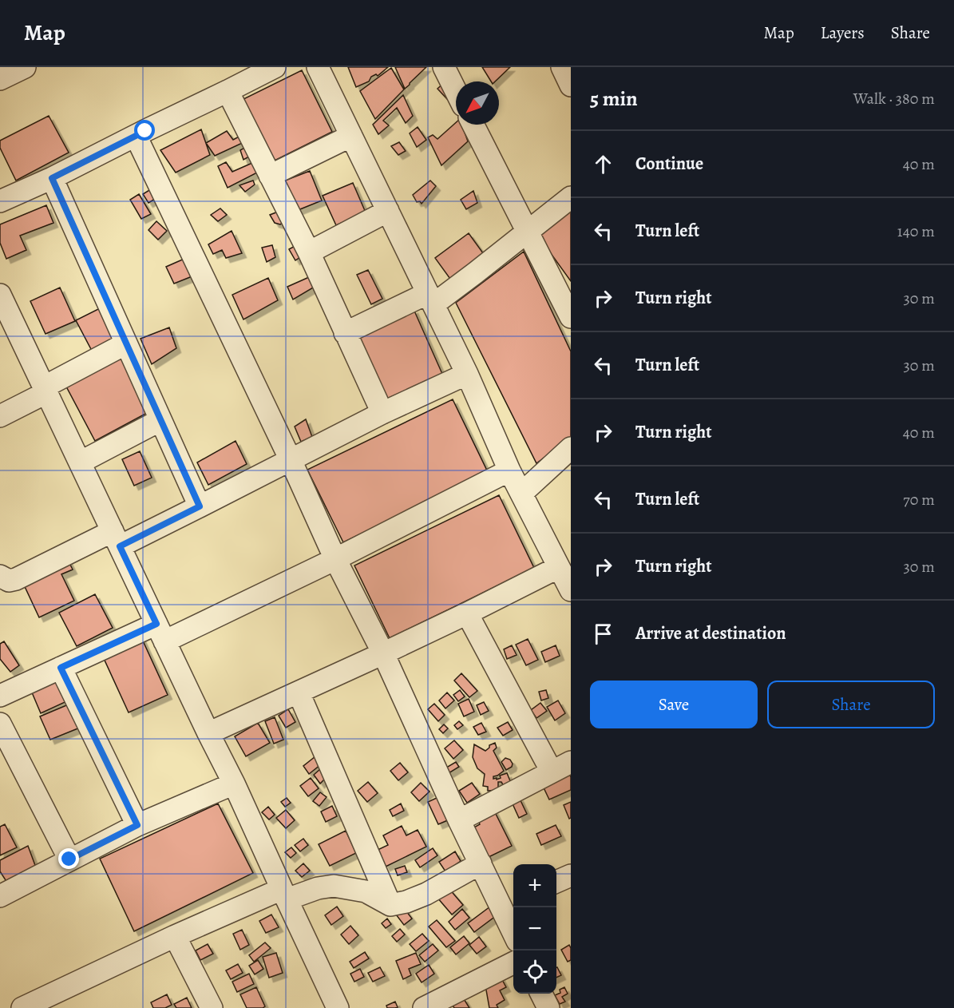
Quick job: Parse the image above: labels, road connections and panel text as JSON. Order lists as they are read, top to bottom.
{
  "north": "bottom left",
  "page": {
    "header": "Map",
    "nav": ["Map", "Layers", "Share"],
    "heading": ["5 min", "Walk · 380 m"],
    "list": [
      ["Continue", "40 m"],
      ["Turn left", "140 m"],
      ["Turn right", "30 m"],
      ["Turn left", "30 m"],
      ["Turn right", "40 m"],
      ["Turn left", "70 m"],
      ["Turn right", "30 m"],
      "Arrive at destination"
    ],
    "buttons": ["Save", "Share"],
    "map_buttons": ["+", "−"]
  }
}
